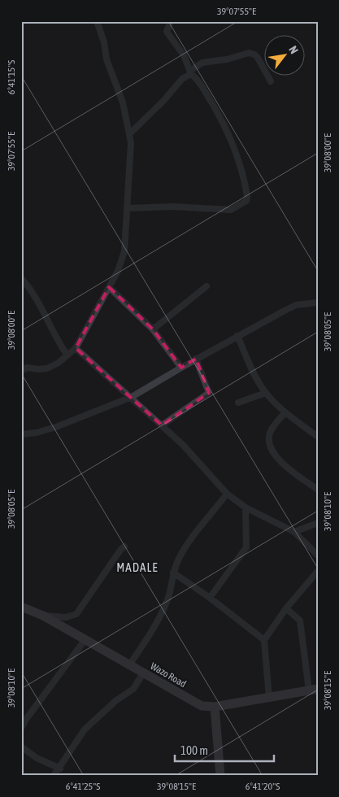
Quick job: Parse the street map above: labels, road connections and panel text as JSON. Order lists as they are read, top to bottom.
{
  "streets": {
    "main road": ["Wazo Road"]
  },
  "districts": ["MADALE"],
  "scale_bar": "100 m",
  "north": "top right",
  "coordinates": [
    "39°07'55\"E",
    "6°41'15\"S",
    "39°08'00\"E",
    "39°08'05\"E",
    "39°08'10\"E",
    "39°08'15\"E",
    "6°41'25\"S",
    "6°41'20\"S"
  ]
}
